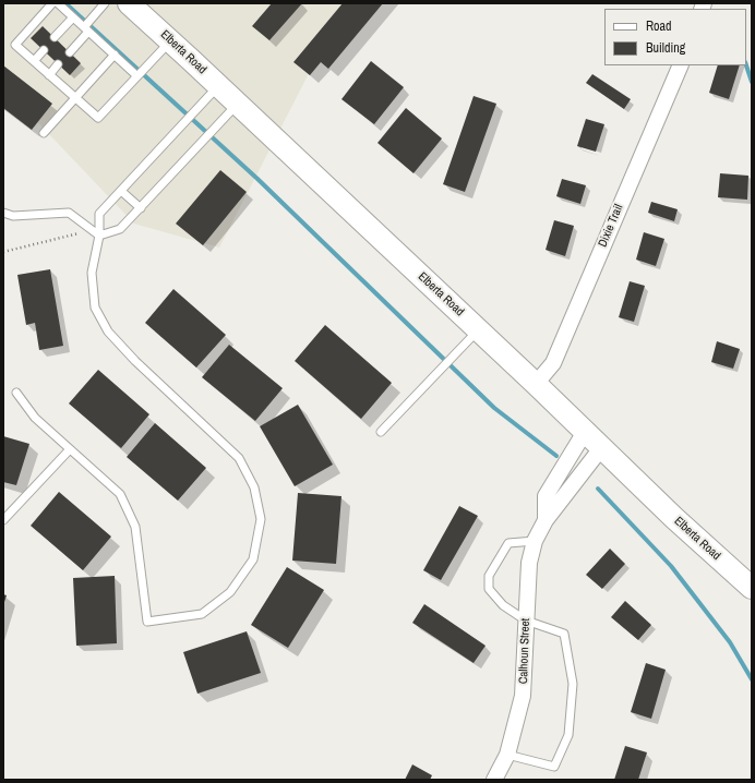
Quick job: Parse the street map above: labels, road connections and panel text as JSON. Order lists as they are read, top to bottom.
{
  "streets": {
    "street": ["Elberta Road", "Dixie Trail", "Calhoun Street"]
  },
  "crossings": [
    ["Elberta Road", "Dixie Trail"],
    ["Elberta Road", "Calhoun Street"]
  ],
  "legend": ["Road", "Building"]
}
